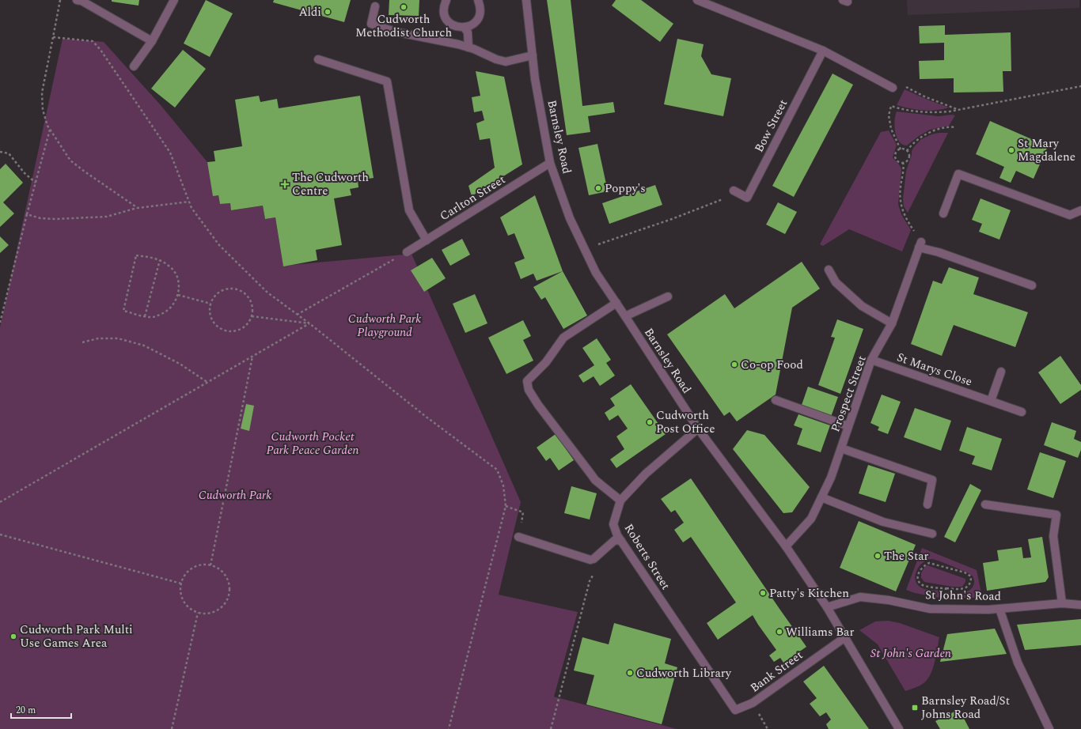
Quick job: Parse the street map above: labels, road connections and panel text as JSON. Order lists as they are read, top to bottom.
{
  "streets": {
    "street": [
      "Bow Street",
      "Barnsley Road",
      "Carlton Street",
      "St Marys Close",
      "Prospect Street",
      "Roberts Street",
      "St John's Road",
      "Bank Street"
    ]
  },
  "crossings": [
    ["Barnsley Road", "Carlton Street"],
    ["Barnsley Road", "Prospect Street"],
    ["Barnsley Road", "Roberts Street"],
    ["Barnsley Road", "St John's Road"],
    ["Barnsley Road", "Bank Street"],
    ["St Marys Close", "Prospect Street"],
    ["Roberts Street", "Bank Street"]
  ],
  "parks": [
    "Cudworth Park Playground",
    "Cudworth Pocket Park Peace Garden",
    "Cudworth Park",
    "St John's Garden"
  ],
  "places": {
    "other": [
      "Cudworth Methodist Church",
      "Aldi",
      "St Mary Magdalene",
      "Poppy's",
      "Co-op Food",
      "Cudworth Post Office",
      "The Star",
      "Patty's Kitchen",
      "Williams Bar",
      "Cudworth Park Multi Use Games Area",
      "Cudworth Library"
    ],
    "health": ["The Cudworth Centre"],
    "transit": ["Barnsley Road/St Johns Road"]
  },
  "scale_bar": "20 m"
}
